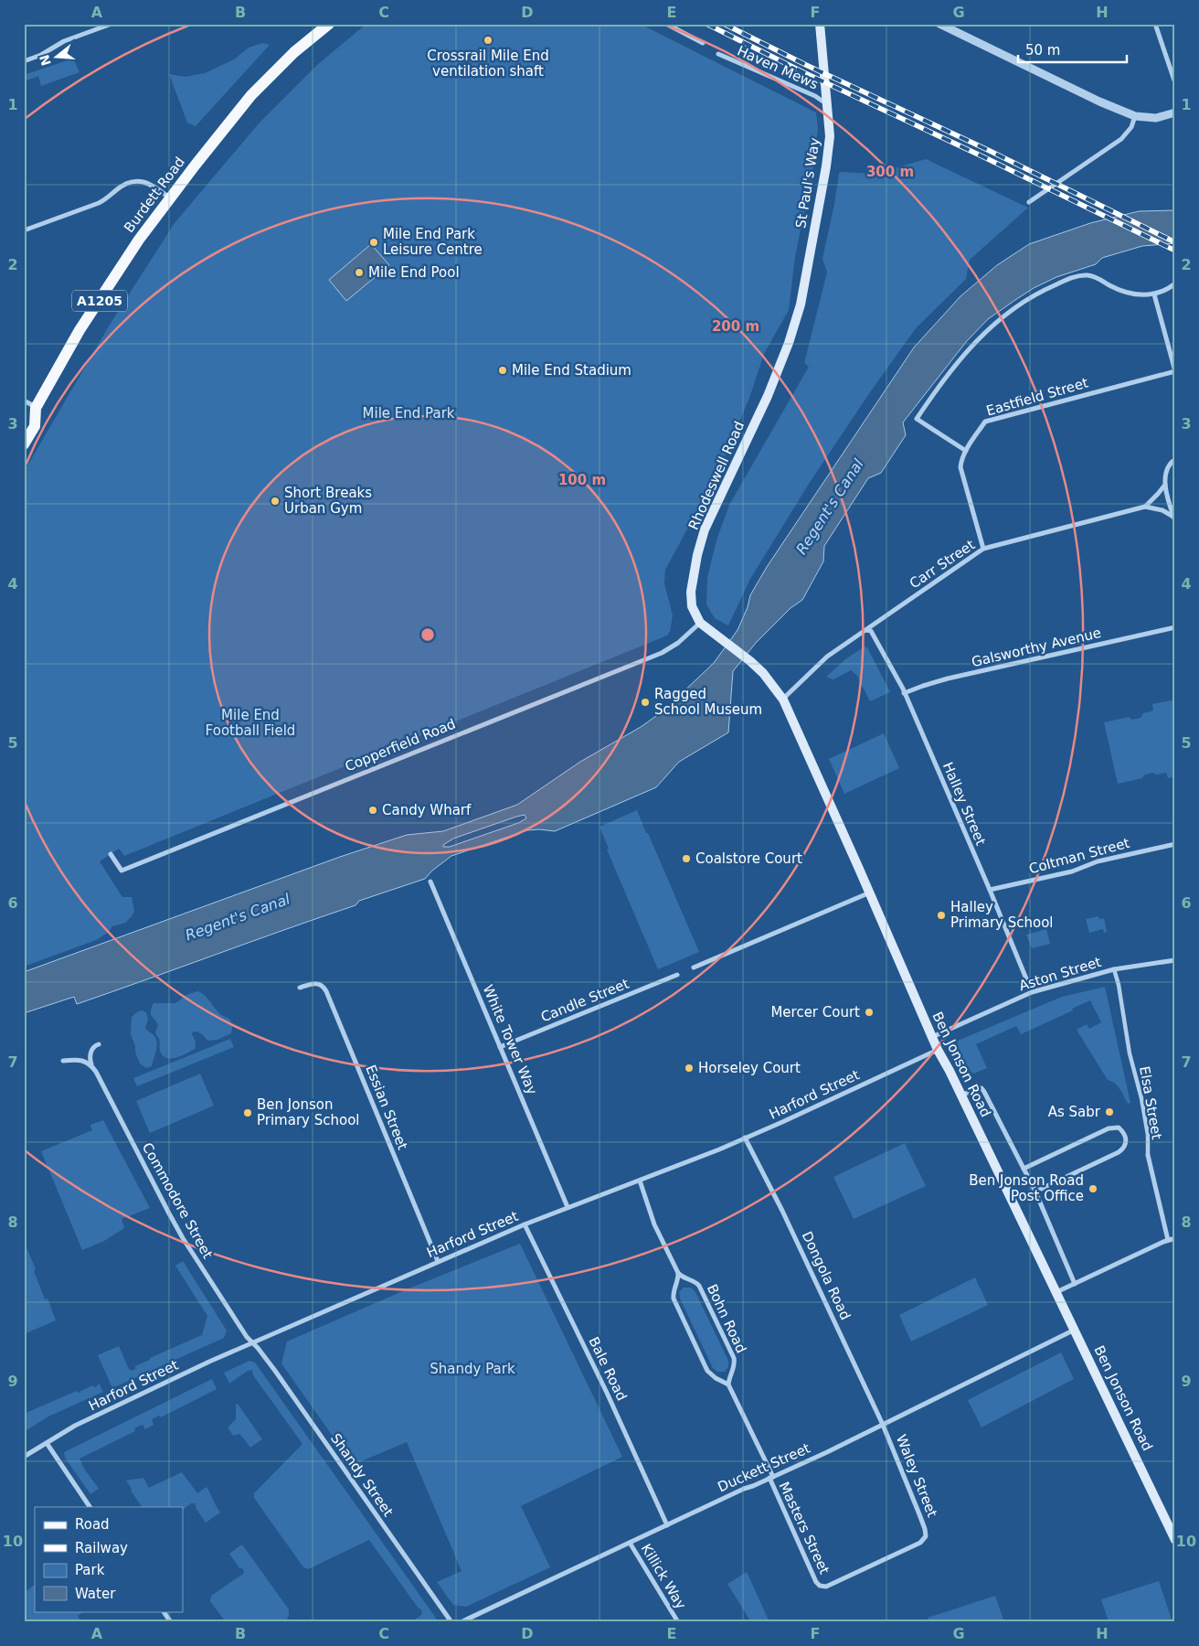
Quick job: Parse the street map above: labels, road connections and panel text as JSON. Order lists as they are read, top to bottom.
{
  "streets": {
    "main road": [
      "St Paul's Way",
      "Burdett Road",
      "A1205",
      "Rhodeswell Road",
      "Ben Jonson Road"
    ],
    "street": [
      "Haven Mews",
      "Eastfield Street",
      "Carr Street",
      "Galsworthy Avenue",
      "Copperfield Road",
      "Halley Street",
      "Coltman Street",
      "Aston Street",
      "Candle Street",
      "White Tower Way",
      "Harford Street",
      "Elsa Street",
      "Essian Street",
      "Commodore Street",
      "Dongola Road",
      "Bohn Road",
      "Bale Road",
      "Duckett Street",
      "Shandy Street",
      "Waley Street",
      "Masters Street",
      "Killick Way"
    ]
  },
  "crossings": [
    ["Haven Mews", "St Paul's Way"],
    ["St Paul's Way", "Rhodeswell Road"],
    ["Eastfield Street", "Carr Street"],
    ["Rhodeswell Road", "Copperfield Road"],
    ["Rhodeswell Road", "Ben Jonson Road"],
    ["Carr Street", "Halley Street"],
    ["Carr Street", "Ben Jonson Road"],
    ["Galsworthy Avenue", "Halley Street"],
    ["Copperfield Road", "Ben Jonson Road"],
    ["Halley Street", "Coltman Street"],
    ["Halley Street", "Aston Street"],
    ["Aston Street", "Ben Jonson Road"],
    ["Aston Street", "Elsa Street"],
    ["Candle Street", "White Tower Way"],
    ["White Tower Way", "Harford Street"],
    ["Ben Jonson Road", "Harford Street"],
    ["Ben Jonson Road", "Duckett Street"],
    ["Harford Street", "Essian Street"],
    ["Harford Street", "Commodore Street"],
    ["Harford Street", "Dongola Road"],
    ["Harford Street", "Bale Road"],
    ["Harford Street", "Shandy Street"],
    ["Commodore Street", "Shandy Street"],
    ["Dongola Road", "Duckett Street"],
    ["Dongola Road", "Waley Street"],
    ["Bale Road", "Duckett Street"],
    ["Duckett Street", "Waley Street"],
    ["Duckett Street", "Masters Street"],
    ["Duckett Street", "Killick Way"],
    ["Waley Street", "Masters Street"]
  ],
  "water": ["Regent's Canal"],
  "parks": ["Mile End Park", "Mile End Football Field", "Shandy Park"],
  "places": [
    "Crossrail Mile End ventilation shaft",
    "Mile End Park Leisure Centre",
    "Mile End Pool",
    "Mile End Stadium",
    "Short Breaks Urban Gym",
    "Ragged School Museum",
    "Candy Wharf",
    "Coalstore Court",
    "Halley Primary School",
    "Mercer Court",
    "Horseley Court",
    "As Sabr",
    "Ben Jonson Primary School",
    "Ben Jonson Road Post Office"
  ],
  "legend": [
    "Road",
    "Railway",
    "Park",
    "Water"
  ],
  "scale_bar": "50 m",
  "north": "left",
  "grid": {
    "columns": [
      "A",
      "B",
      "C",
      "D",
      "E",
      "F",
      "G",
      "H"
    ],
    "rows": [
      "1",
      "2",
      "3",
      "4",
      "5",
      "6",
      "7",
      "8",
      "9",
      "10"
    ]
  },
  "rings": ["300 m", "200 m", "100 m"]
}
